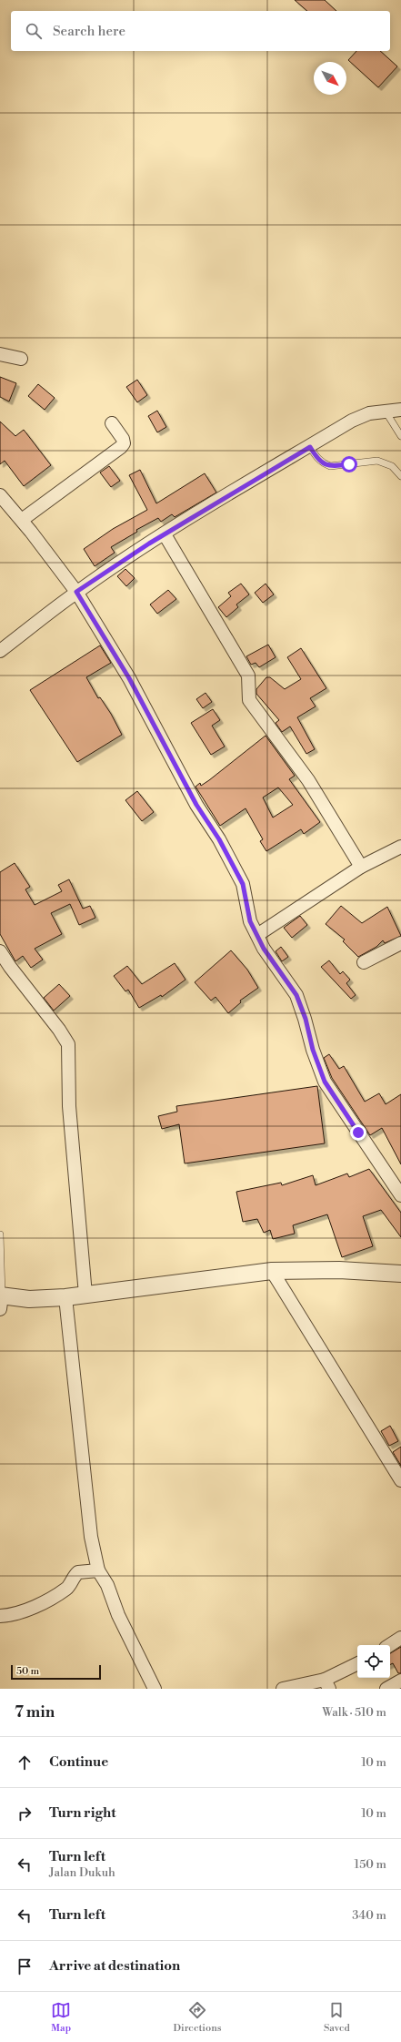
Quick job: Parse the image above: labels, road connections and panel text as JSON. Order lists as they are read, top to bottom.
{
  "scale_bar": "50 m",
  "north": "bottom right",
  "page": {
    "search": "Search here",
    "scale": "50 m",
    "heading": ["7 min", "Walk · 510 m"],
    "list": [
      ["Continue", "10 m"],
      ["Turn right", "10 m"],
      ["Turn left", "Jalan Dukuh", "150 m"],
      ["Turn left", "340 m"],
      "Arrive at destination"
    ],
    "nav": ["Map", "Directions", "Saved"]
  }
}
